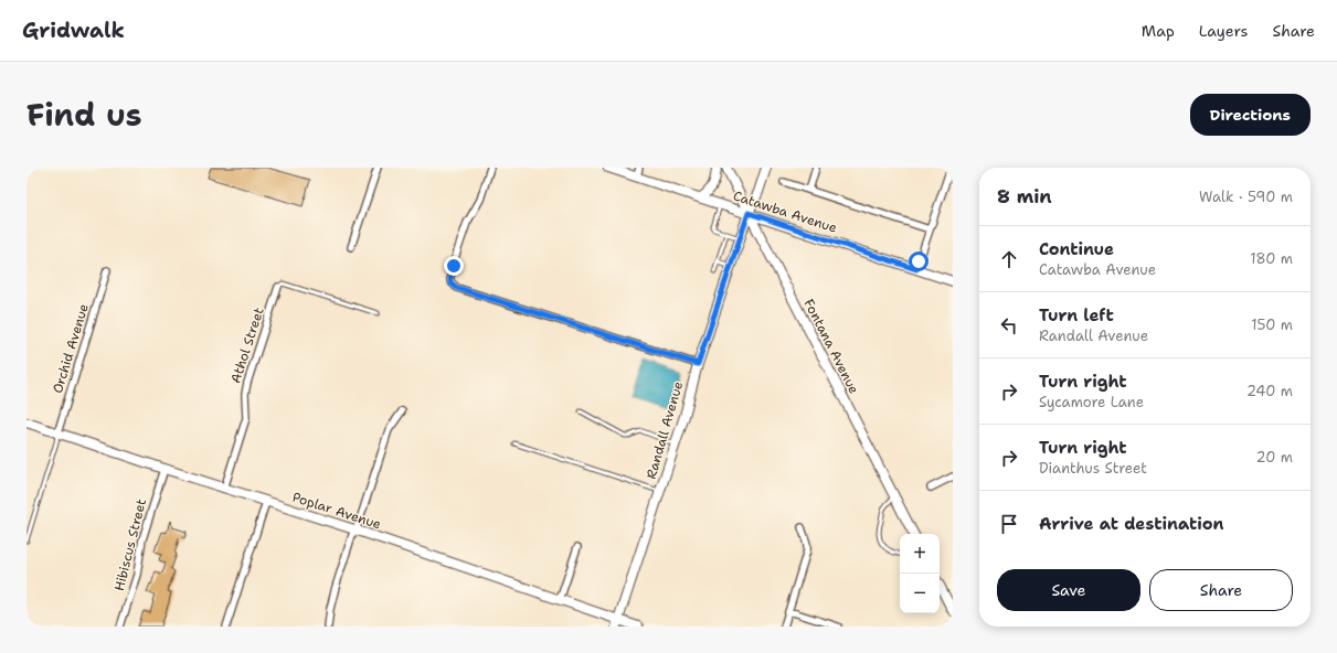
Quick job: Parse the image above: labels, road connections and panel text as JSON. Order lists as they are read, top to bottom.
{
  "streets": {
    "street": [
      "Catawba Avenue",
      "Athol Street",
      "Fontana Avenue",
      "Orchid Avenue",
      "Randall Avenue",
      "Poplar Avenue",
      "Hibiscus Street"
    ]
  },
  "crossings": [
    ["Catawba Avenue", "Fontana Avenue"],
    ["Catawba Avenue", "Randall Avenue"],
    ["Athol Street", "Poplar Avenue"],
    ["Fontana Avenue", "Randall Avenue"],
    ["Orchid Avenue", "Poplar Avenue"],
    ["Randall Avenue", "Poplar Avenue"],
    ["Poplar Avenue", "Hibiscus Street"]
  ],
  "page": {
    "header": "Gridwalk",
    "nav": ["Map", "Layers", "Share"],
    "title": "Find us",
    "buttons": [
      "Directions",
      ["Save", "Share"]
    ],
    "heading": ["8 min", "Walk · 590 m"],
    "list": [
      ["Continue", "Catawba Avenue", "180 m"],
      ["Turn left", "Randall Avenue", "150 m"],
      ["Turn right", "Sycamore Lane", "240 m"],
      ["Turn right", "Dianthus Street", "20 m"],
      "Arrive at destination"
    ],
    "map_buttons": ["+", "−"]
  }
}
